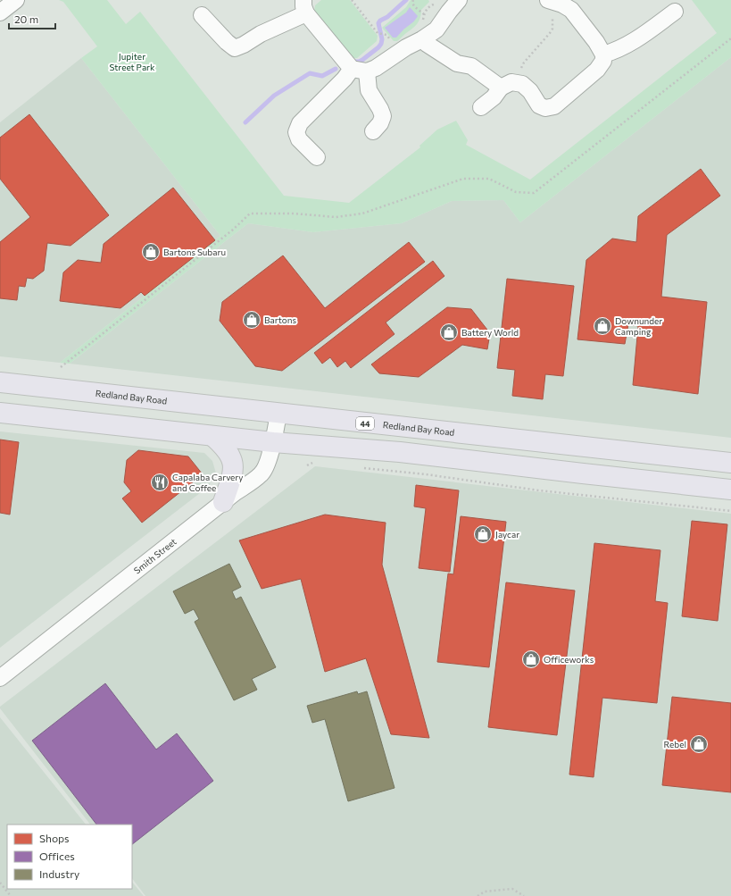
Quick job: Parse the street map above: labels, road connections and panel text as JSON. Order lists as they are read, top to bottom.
{
  "streets": {
    "main road": ["Redland Bay Road", "44"],
    "street": ["Smith Street"]
  },
  "crossings": [
    ["Redland Bay Road", "Smith Street"]
  ],
  "parks": ["Jupiter Street Park"],
  "places": {
    "shop": [
      "Bartons Subaru",
      "Bartons",
      "Downunder Camping",
      "Battery World",
      "Jaycar",
      "Officeworks",
      "Rebel"
    ],
    "restaurant": ["Capalaba Carvery and Coffee"]
  },
  "legend": ["Shops", "Offices", "Industry"],
  "scale_bar": "20 m"
}
